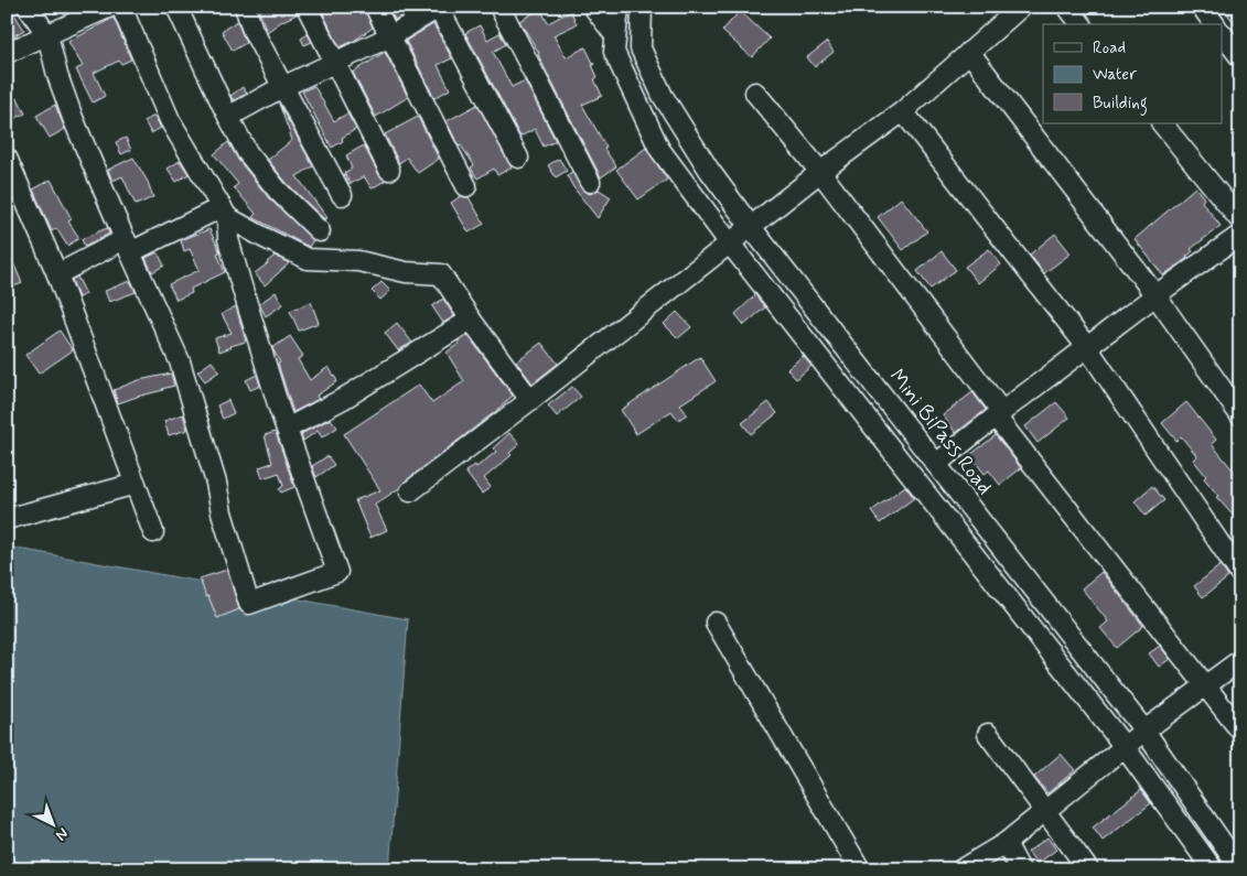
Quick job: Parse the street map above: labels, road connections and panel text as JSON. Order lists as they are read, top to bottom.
{
  "streets": {
    "street": ["Mini BiPass Road"]
  },
  "legend": ["Road", "Water", "Building"],
  "north": "bottom right"
}
